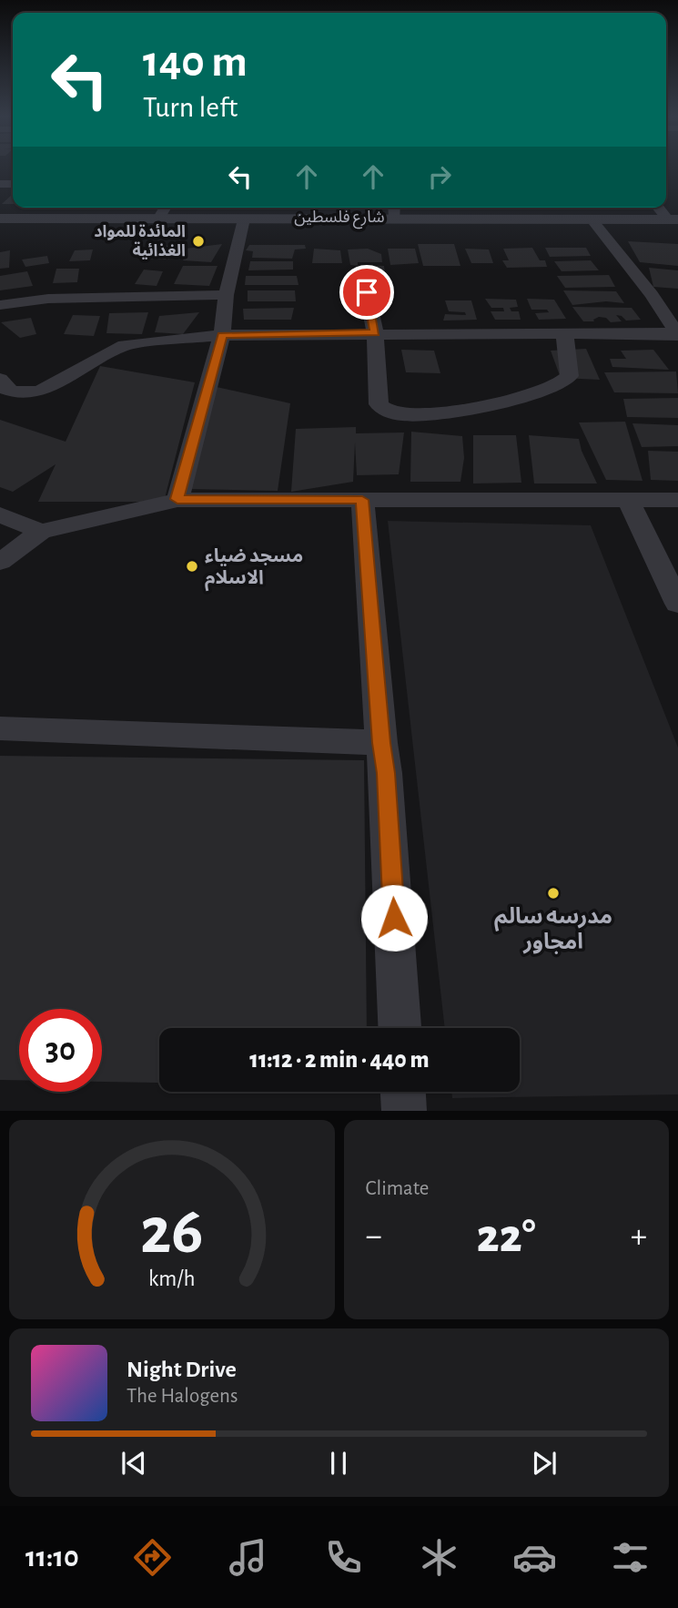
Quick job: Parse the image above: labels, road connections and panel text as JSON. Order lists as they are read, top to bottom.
{
  "streets": {
    "street": ["شارع فلسطين"]
  },
  "places": ["المائدة للمواد الغذائية", "مسجد ضياء الاسلام", "مدرسه سالم امجاور"],
  "page": {
    "turn": ["140 m", "Turn left"],
    "limit": "30",
    "trip": "11:12 · 2 min · 440 m",
    "tile": "Climate",
    "heat": ["−", "22°", "+"],
    "song": ["Night Drive", "The Halogens"],
    "tabs": "11:10",
    "gauge": ["26", "km/h"]
  }
}
